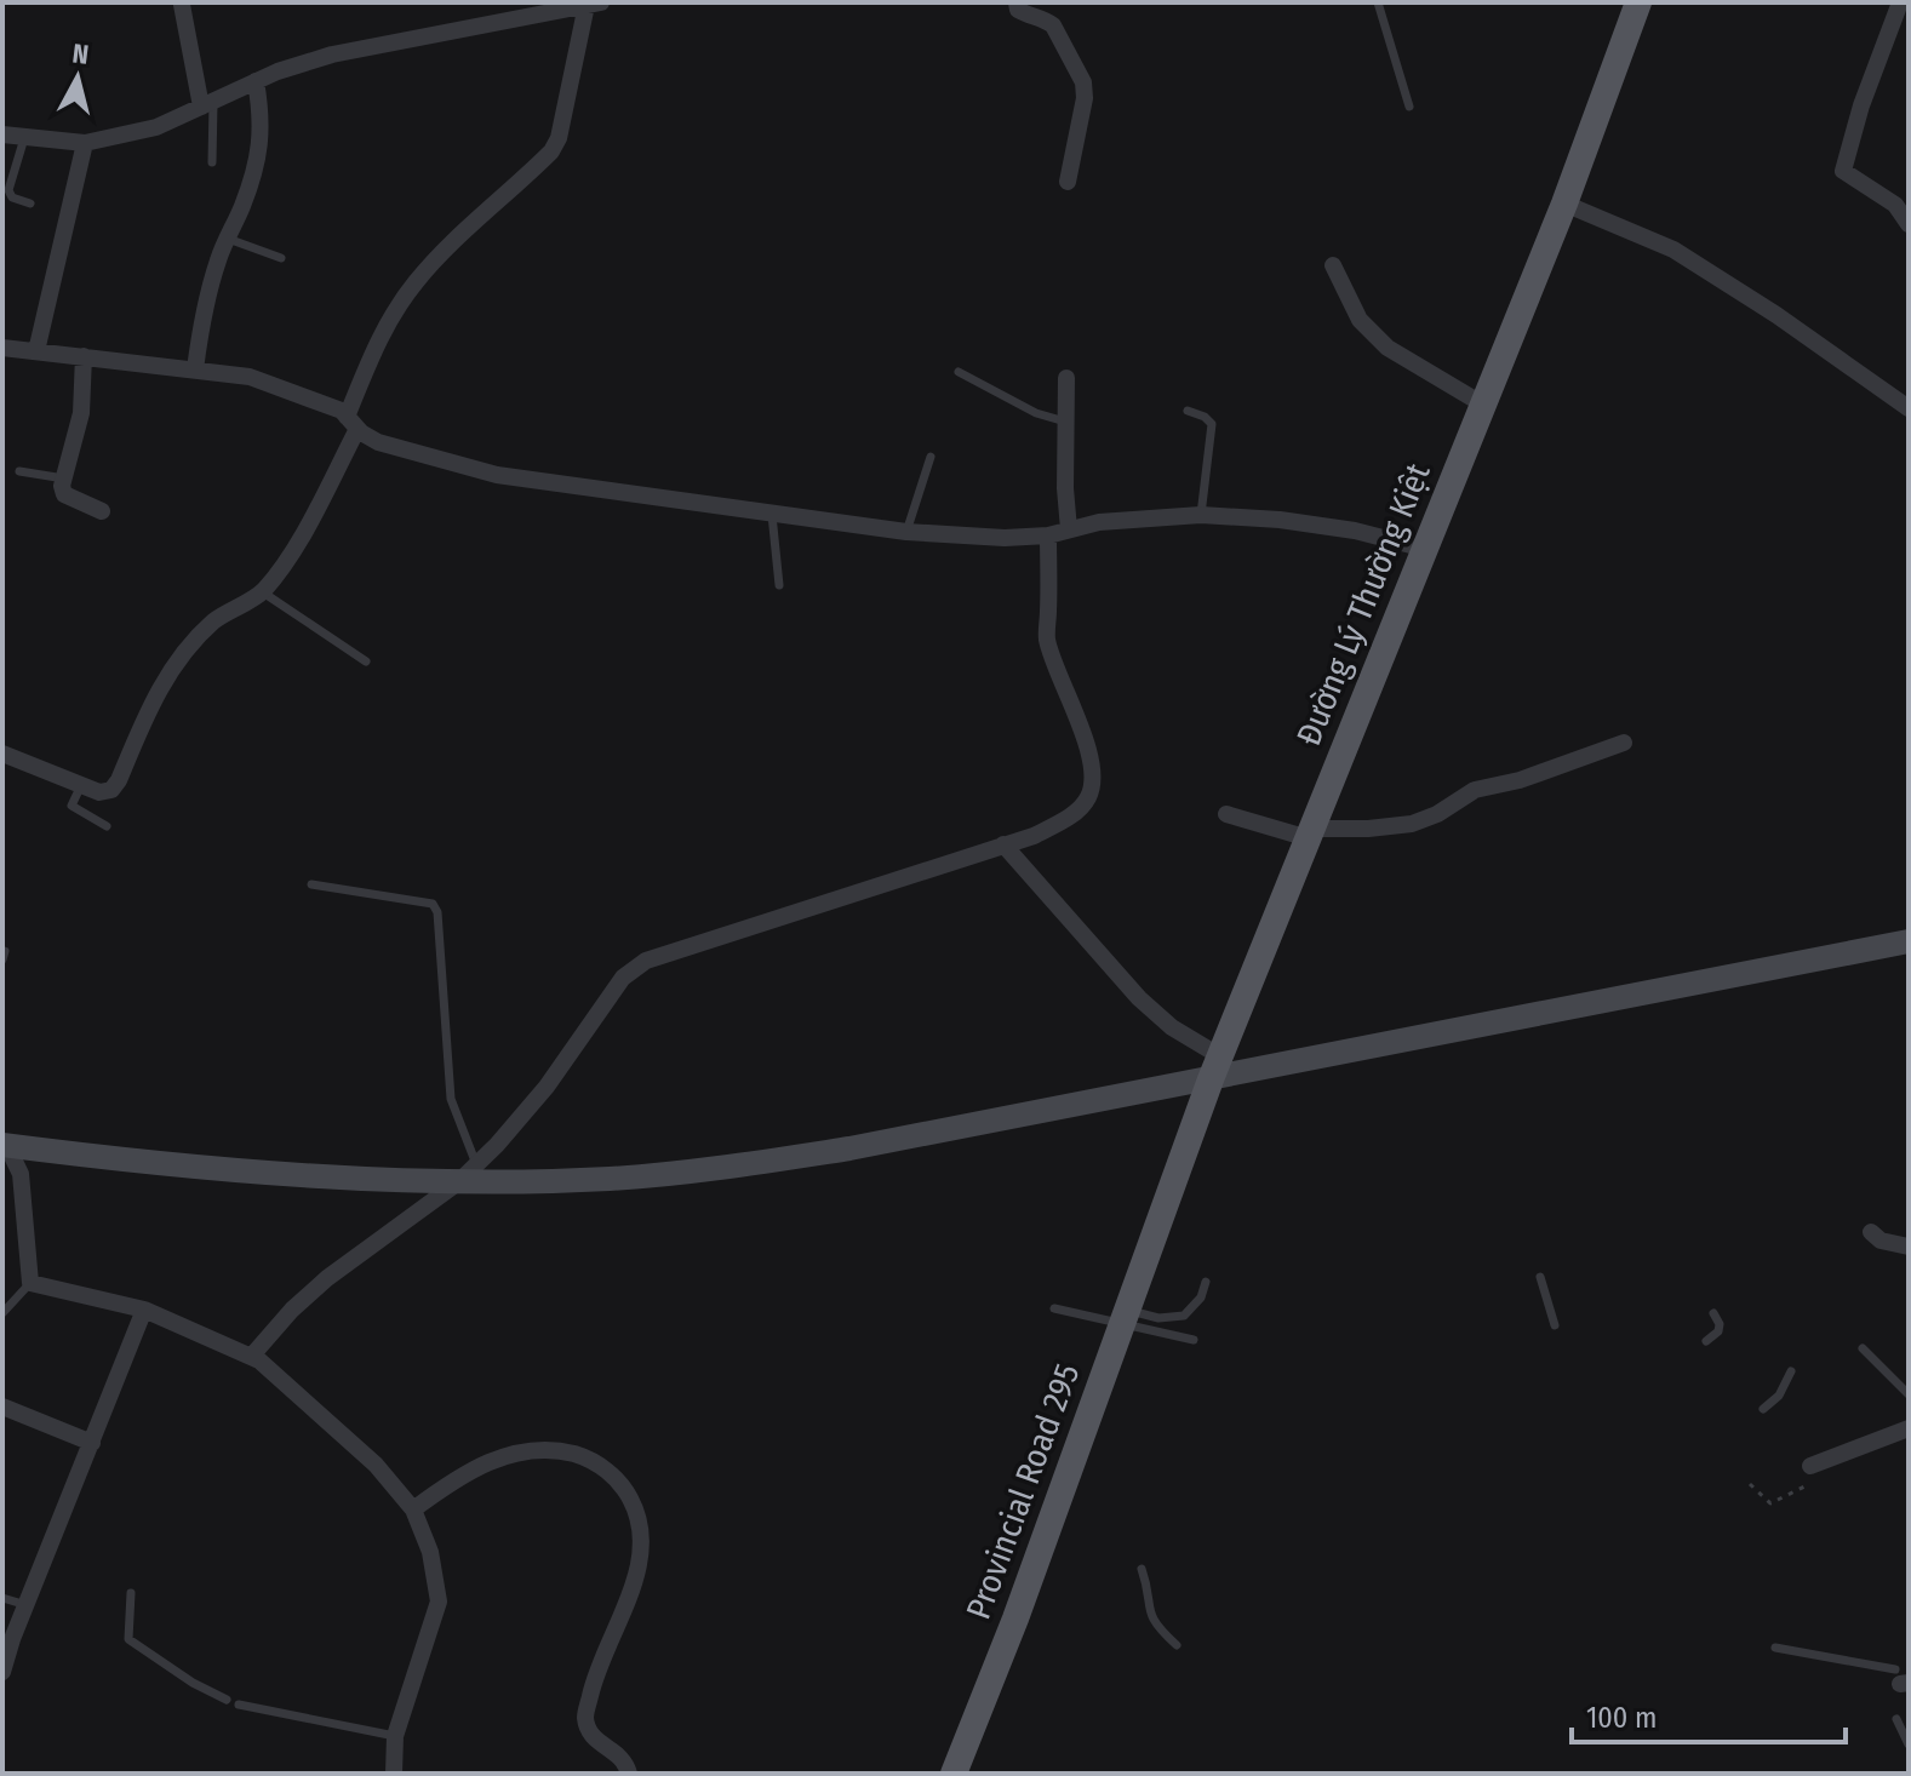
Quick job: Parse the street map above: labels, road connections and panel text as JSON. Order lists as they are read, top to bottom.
{
  "streets": {
    "main road": ["Đường Lý Thường Kiệt", "Provincial Road 295"]
  },
  "crossings": [
    ["Đường Lý Thường Kiệt", "Provincial Road 295"]
  ],
  "scale_bar": "100 m",
  "north": "top"
}
